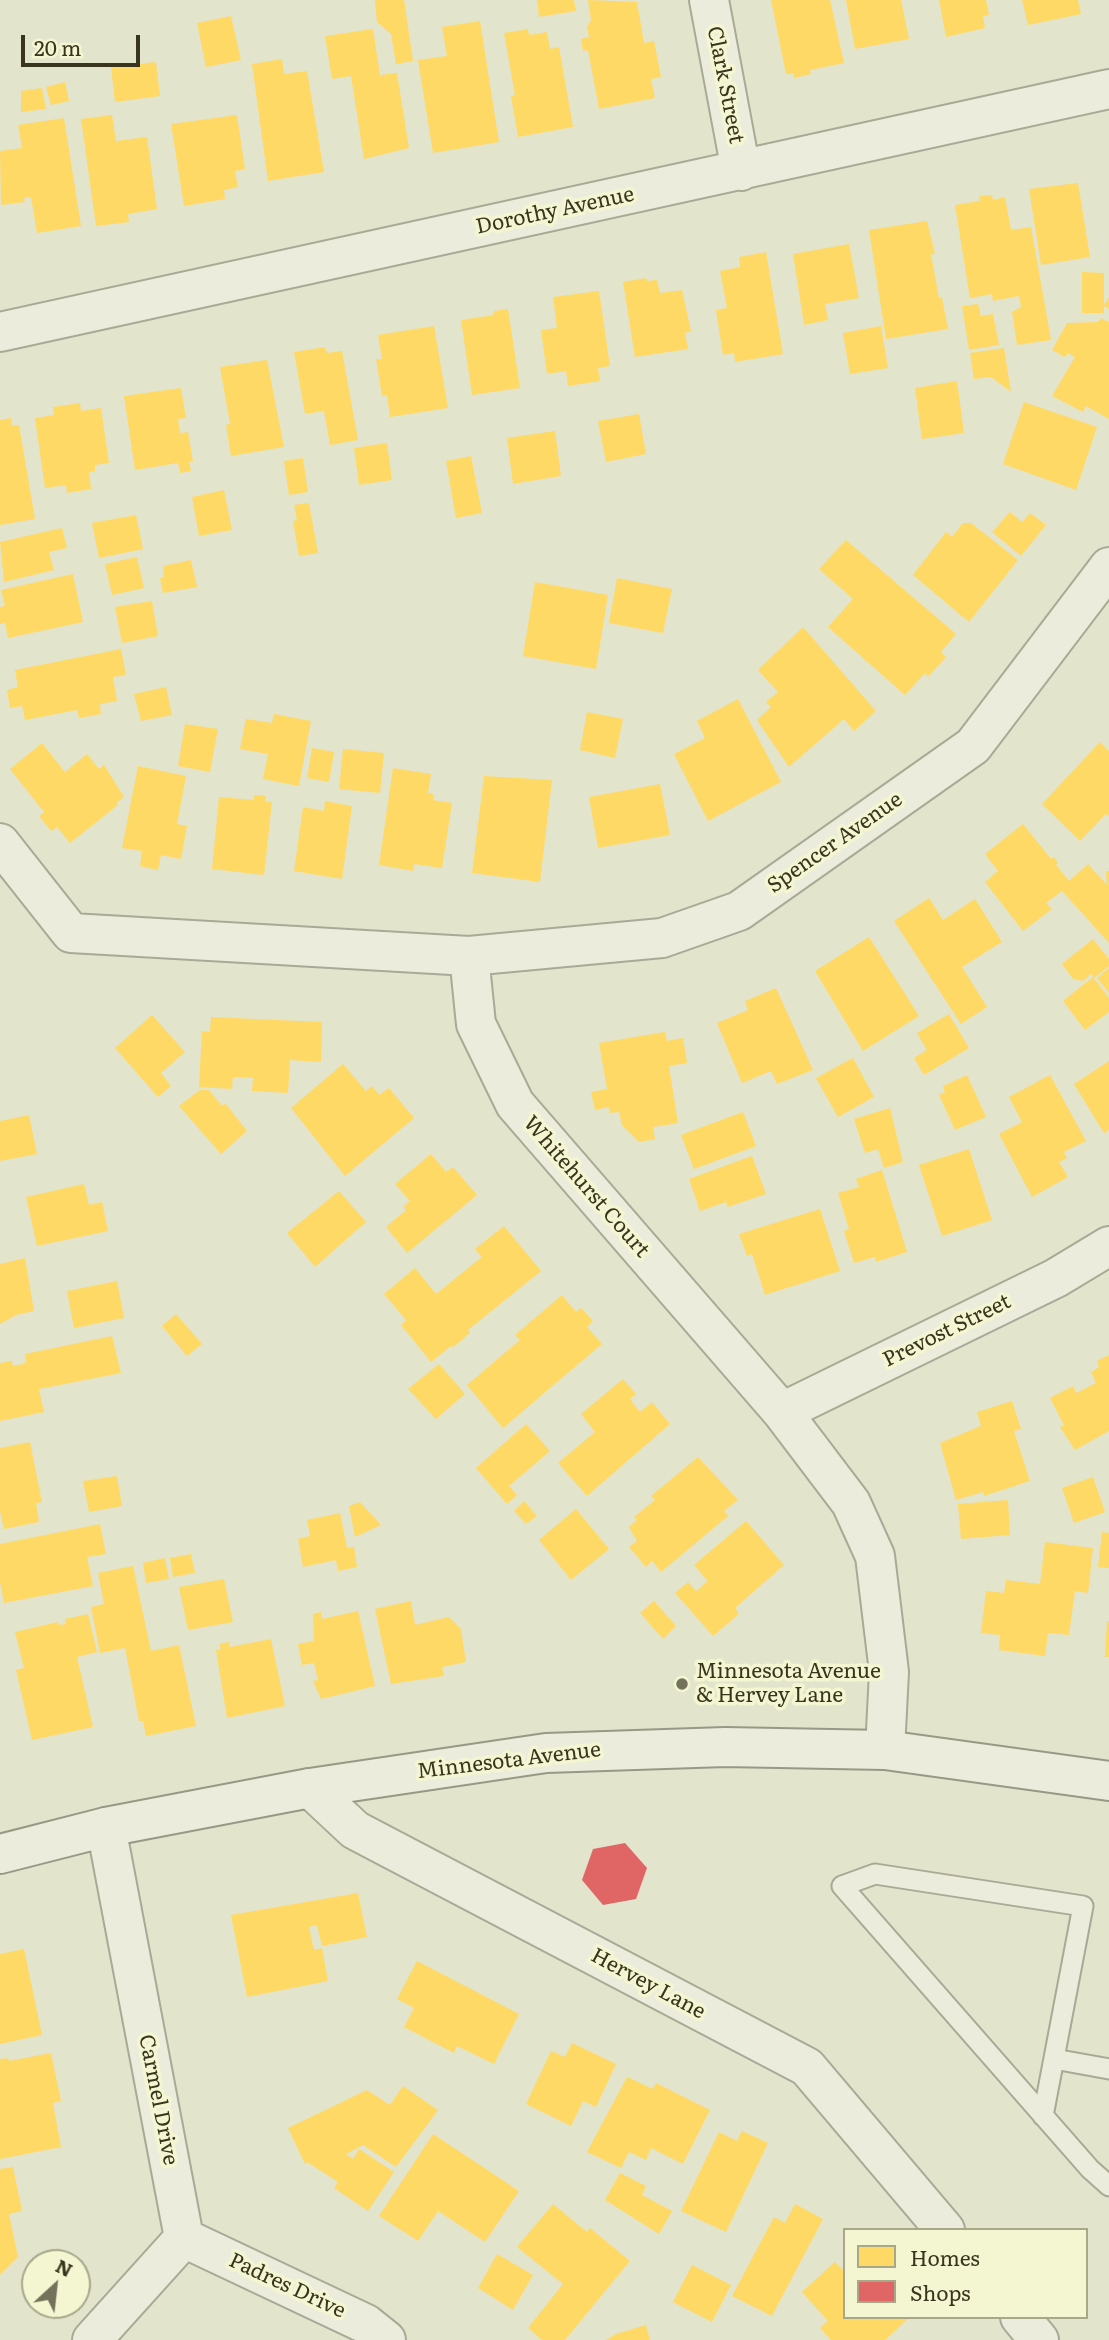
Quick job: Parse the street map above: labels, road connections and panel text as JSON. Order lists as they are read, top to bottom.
{
  "streets": {
    "street": [
      "Clark Street",
      "Dorothy Avenue",
      "Spencer Avenue",
      "Whitehurst Court",
      "Prevost Street",
      "Minnesota Avenue",
      "Hervey Lane",
      "Carmel Drive",
      "Padres Drive"
    ]
  },
  "crossings": [
    ["Clark Street", "Dorothy Avenue"],
    ["Spencer Avenue", "Whitehurst Court"],
    ["Whitehurst Court", "Prevost Street"],
    ["Whitehurst Court", "Minnesota Avenue"],
    ["Minnesota Avenue", "Hervey Lane"],
    ["Minnesota Avenue", "Carmel Drive"],
    ["Carmel Drive", "Padres Drive"]
  ],
  "places": ["Minnesota Avenue & Hervey Lane"],
  "legend": ["Homes", "Shops"],
  "scale_bar": "20 m",
  "north": "top right"
}
